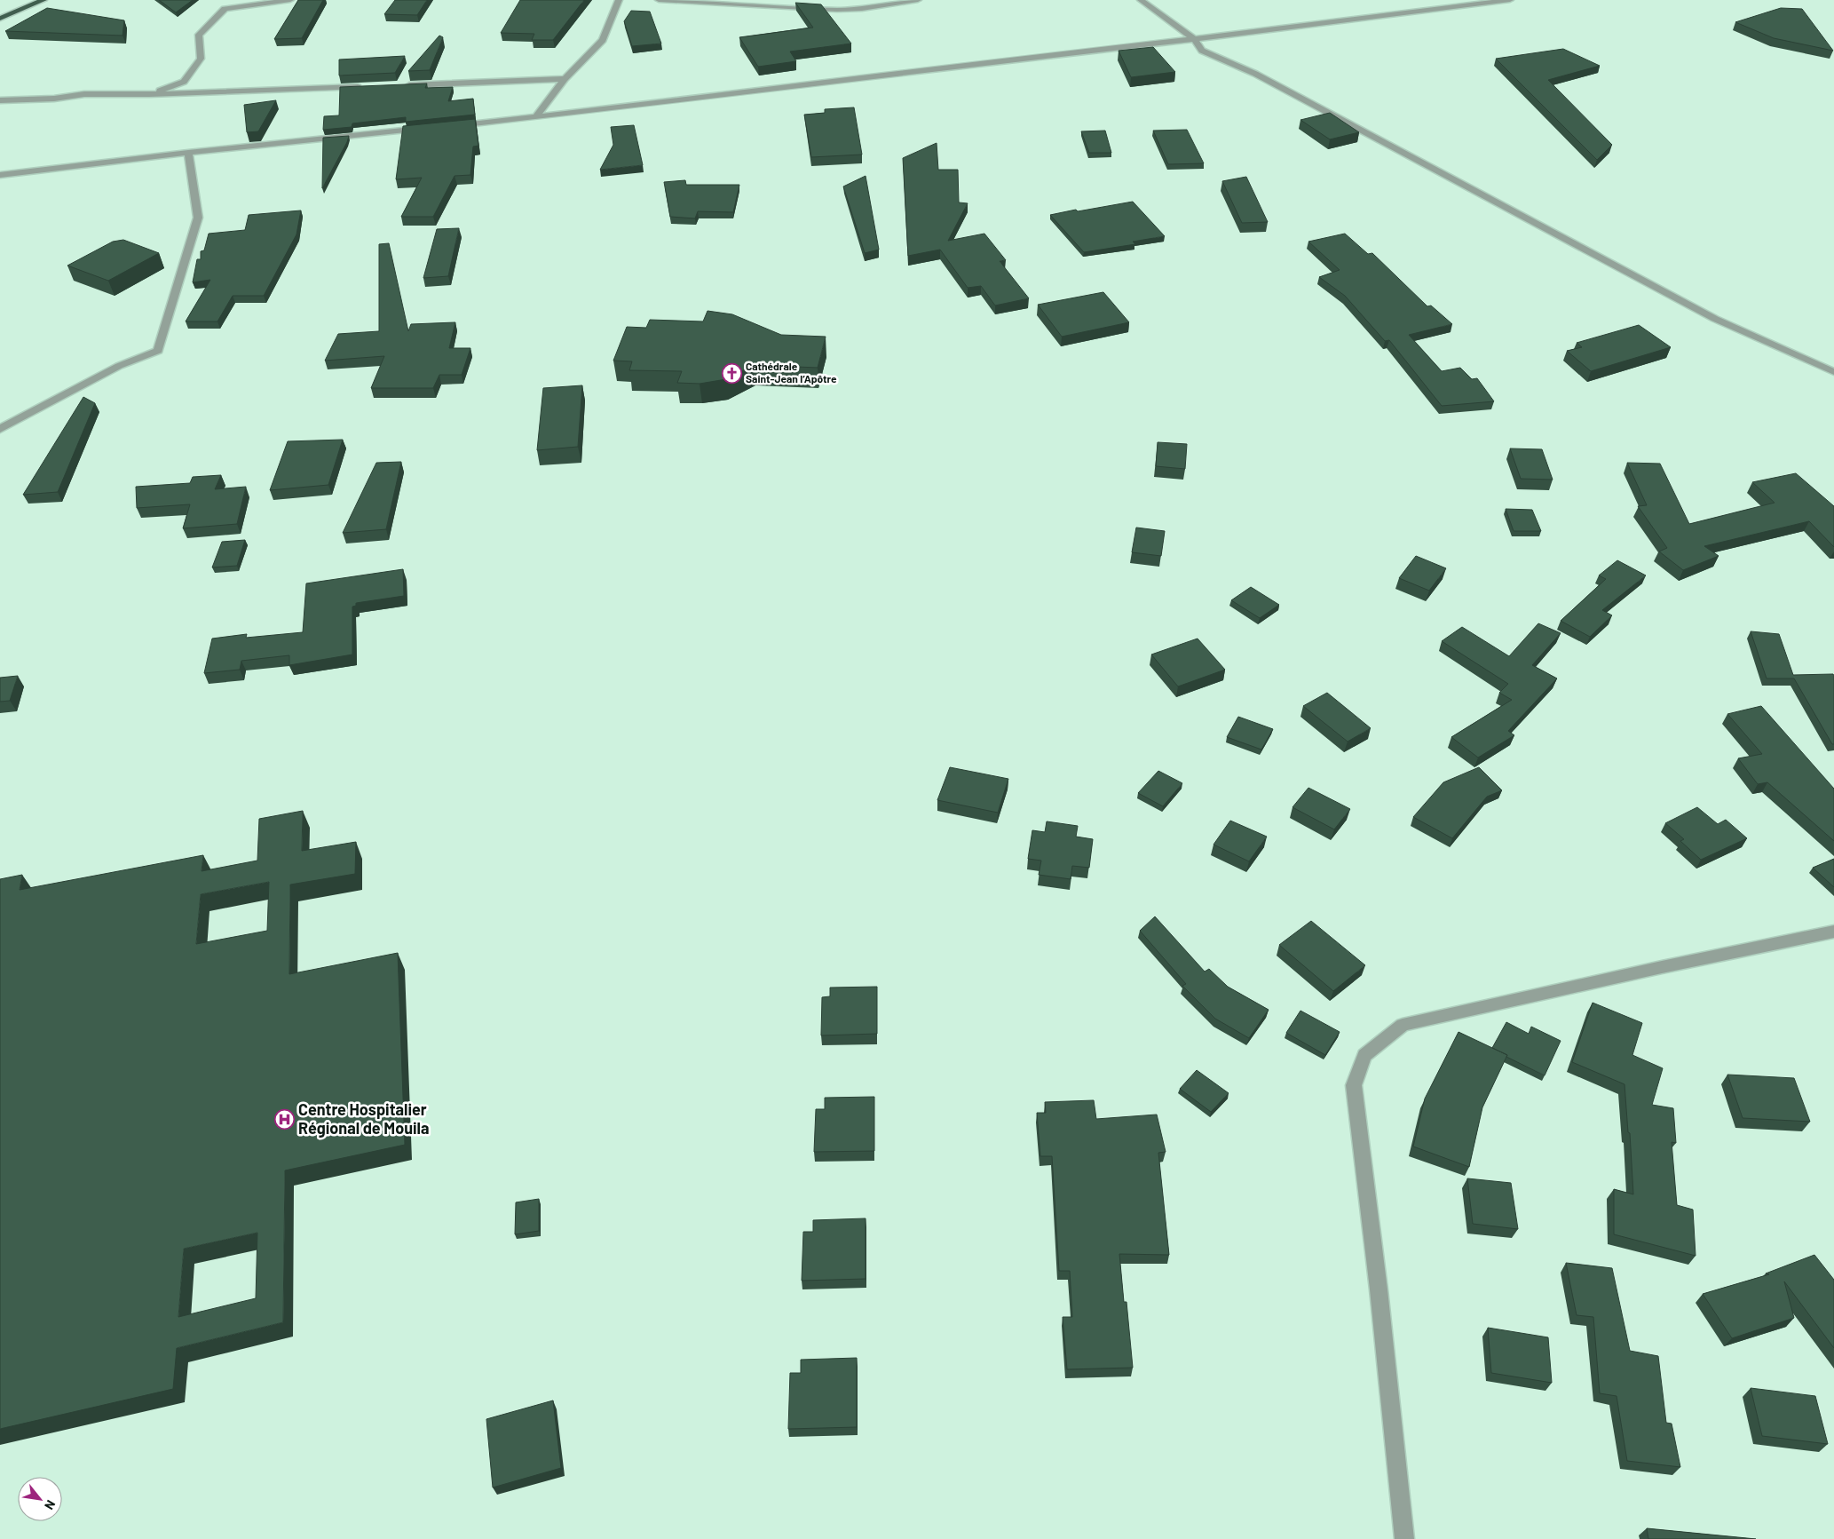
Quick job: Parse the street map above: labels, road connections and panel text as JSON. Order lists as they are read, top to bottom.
{
  "places": {
    "church": ["Cathédrale Saint-Jean l’Apôtre"],
    "hospital": ["Centre Hospitalier Régional de Mouila"]
  },
  "north": "bottom right"
}
